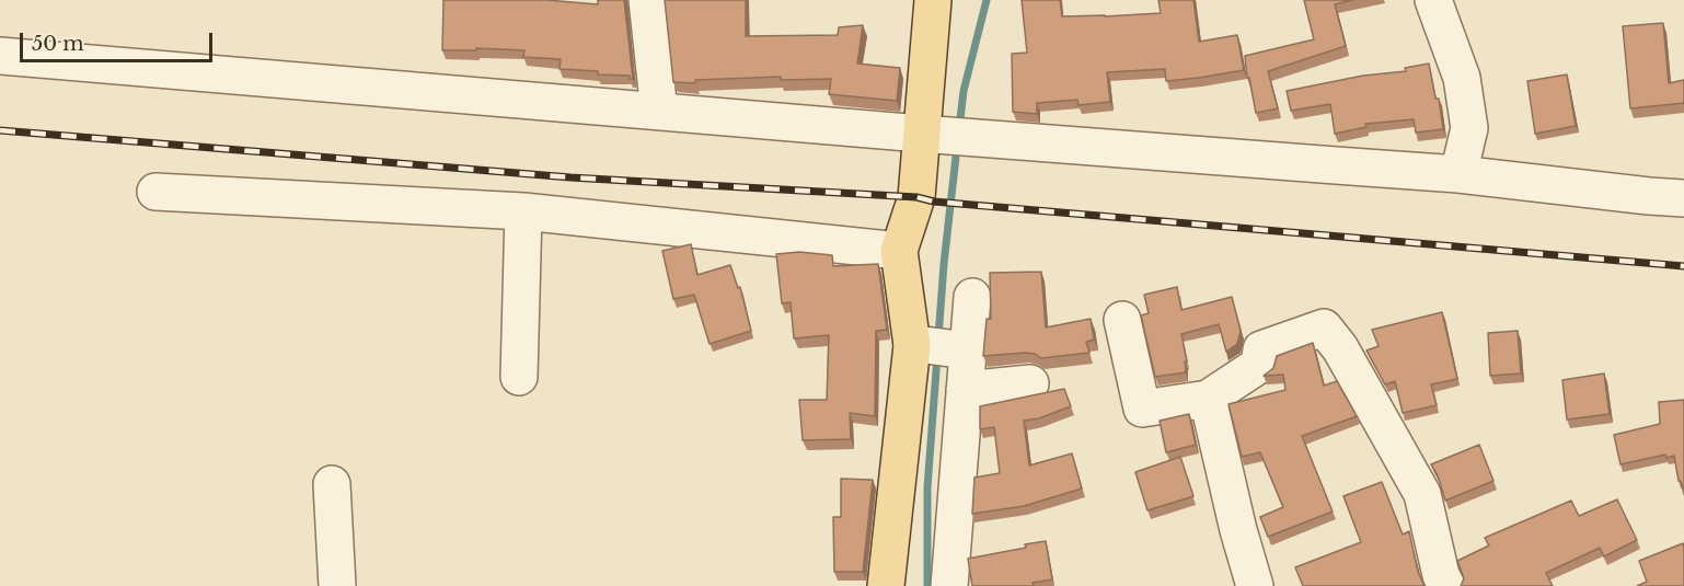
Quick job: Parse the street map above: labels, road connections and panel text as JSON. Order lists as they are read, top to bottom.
{
  "scale_bar": "50 m"
}
